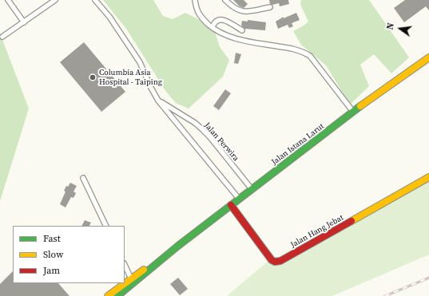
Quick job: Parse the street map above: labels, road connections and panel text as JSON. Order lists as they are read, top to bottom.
{
  "streets": {
    "main road": ["Jalan Istana Larut", "Jalan Hang Jebat"],
    "street": ["Jalan Perwira"]
  },
  "crossings": [
    ["Jalan Perwira", "Jalan Istana Larut"],
    ["Jalan Istana Larut", "Jalan Hang Jebat"]
  ],
  "places": ["Columbia Asia Hospital - Taiping"],
  "legend": ["Fast", "Slow", "Jam"],
  "north": "left"
}
